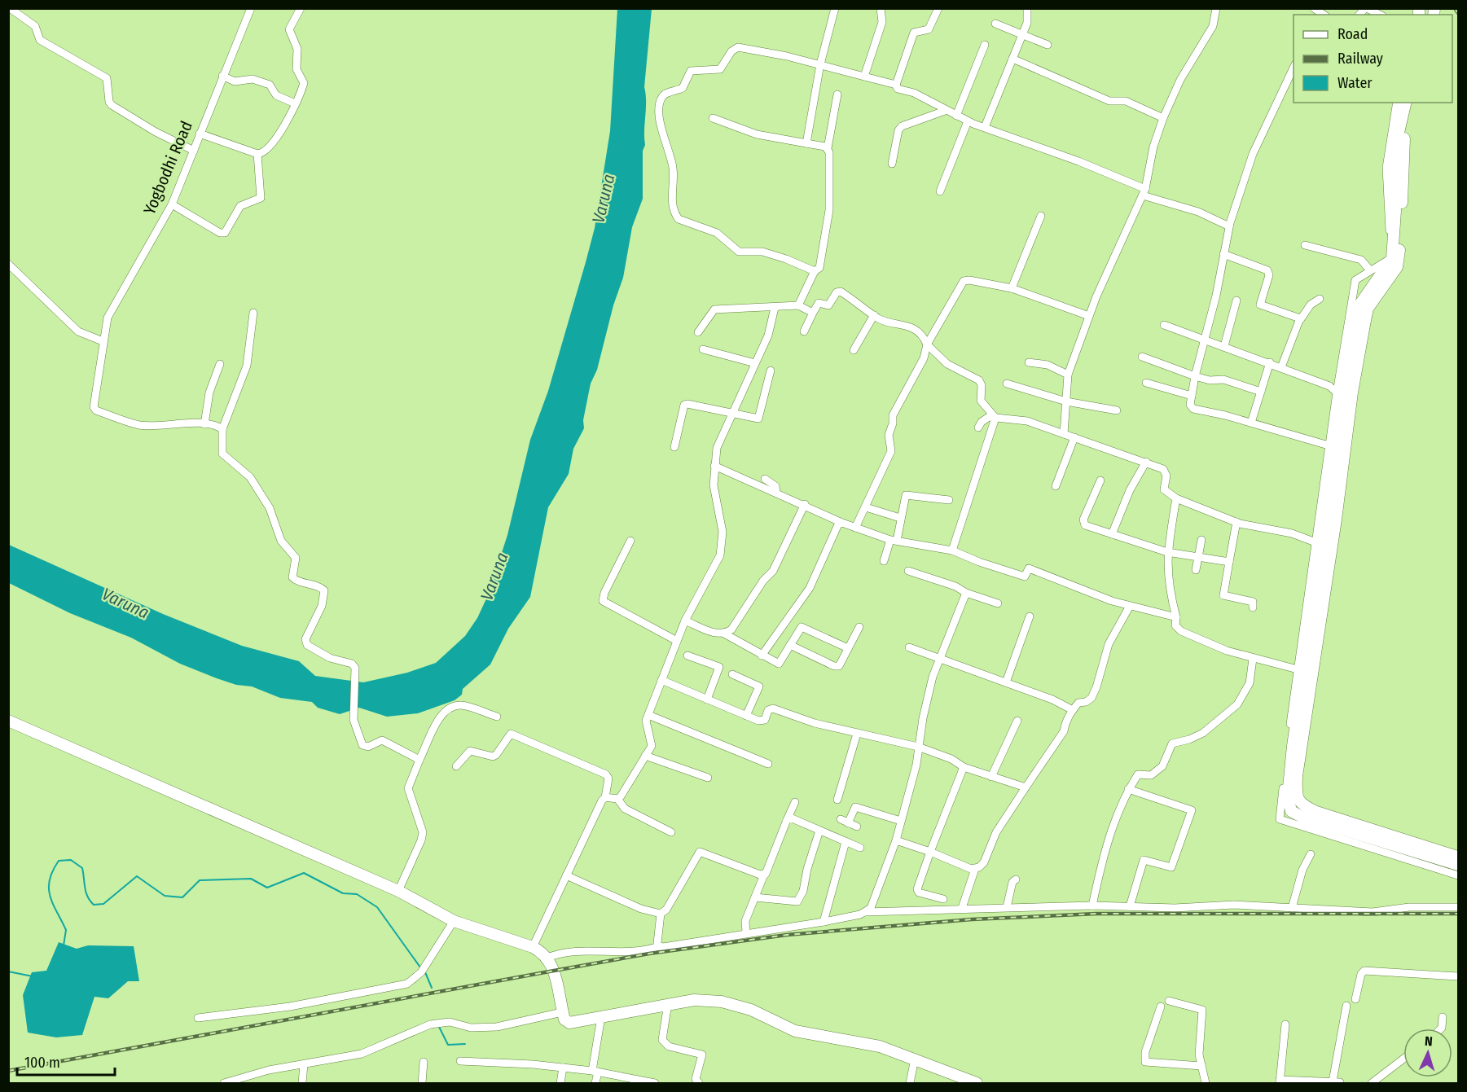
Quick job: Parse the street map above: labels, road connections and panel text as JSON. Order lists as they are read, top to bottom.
{
  "streets": {
    "street": ["Yogbodhi Road"]
  },
  "water": ["Varuna"],
  "legend": ["Road", "Railway", "Water"],
  "scale_bar": "100 m",
  "north": "top"
}
